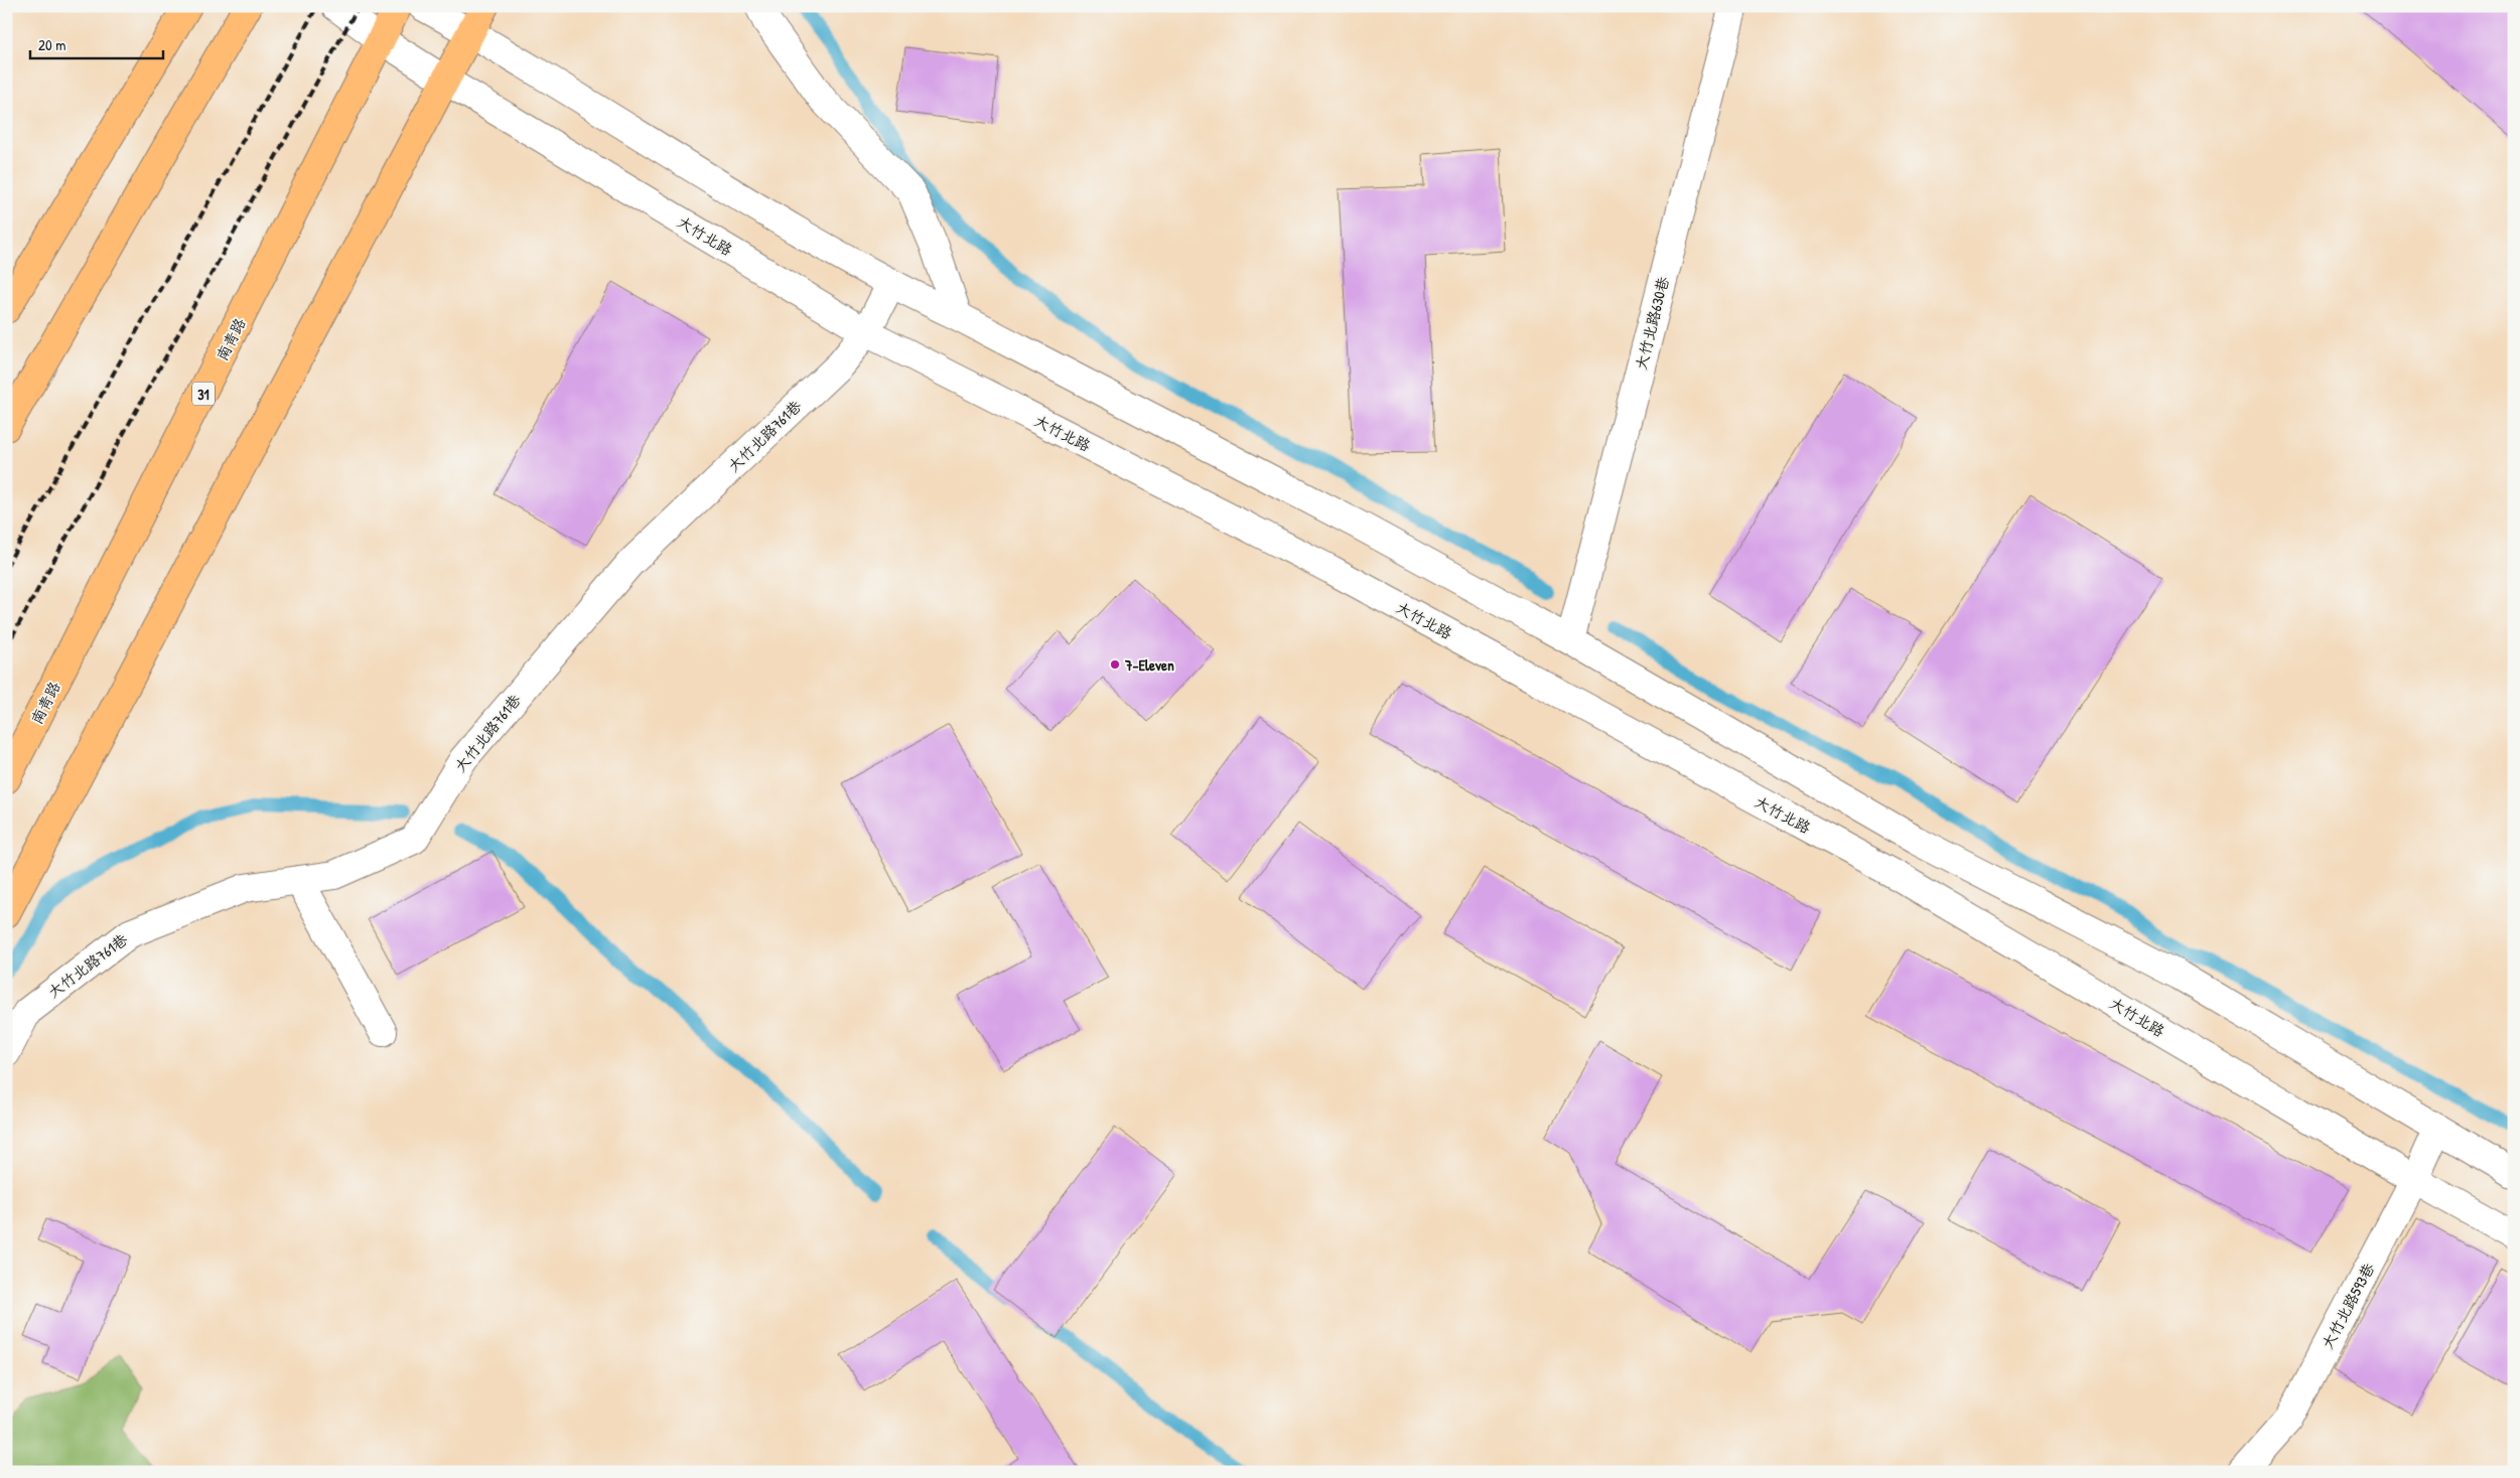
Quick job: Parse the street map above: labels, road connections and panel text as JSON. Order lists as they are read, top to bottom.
{
  "streets": {
    "main road": ["南青路", "31"],
    "street": [
      "大竹北路",
      "大竹北路630巷",
      "大竹北路761巷",
      "大竹北路593巷"
    ]
  },
  "crossings": [
    ["大竹北路", "南青路"],
    ["大竹北路", "大竹北路761巷"],
    ["大竹北路", "大竹北路593巷"]
  ],
  "places": ["7-Eleven"],
  "scale_bar": "20 m"
}
